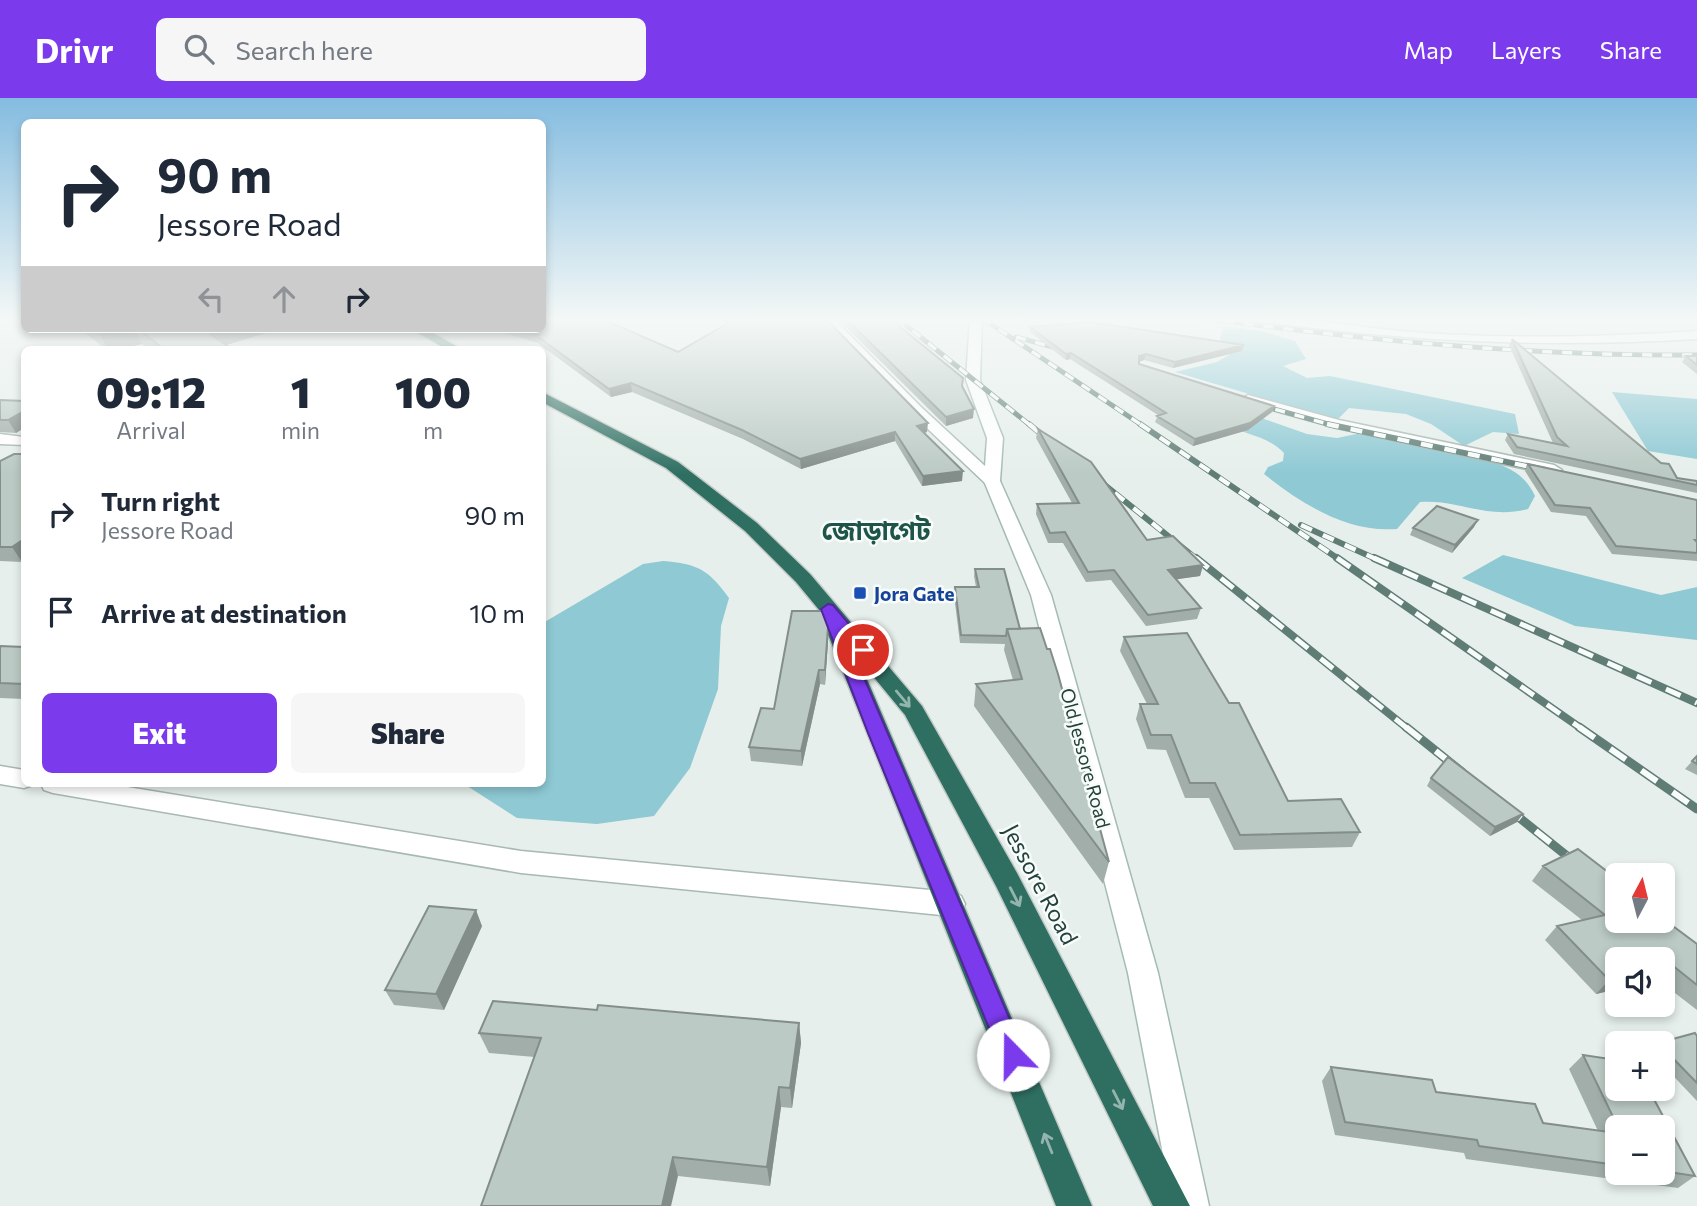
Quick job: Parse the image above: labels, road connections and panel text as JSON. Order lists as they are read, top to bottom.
{
  "streets": {
    "highway": ["Jessore Road"],
    "street": ["Old Jessore Road"]
  },
  "districts": ["জোড়াগেট"],
  "places": {
    "transit": ["Jora Gate"]
  },
  "north": "top",
  "page": {
    "header": "Drivr",
    "search": "Search here",
    "nav": ["Map", "Layers", "Share"],
    "turn": ["90 m", "Jessore Road"],
    "eta": [
      "09:12",
      "Arrival",
      "1",
      "min",
      "100",
      "m"
    ],
    "list": [
      {
        "name": "Turn right",
        "note": "Jessore Road",
        "value": "90 m"
      },
      {
        "name": "Arrive at destination",
        "value": "10 m"
      }
    ],
    "buttons": ["Exit", "Share"],
    "map_buttons": ["+", "−"]
  }
}
